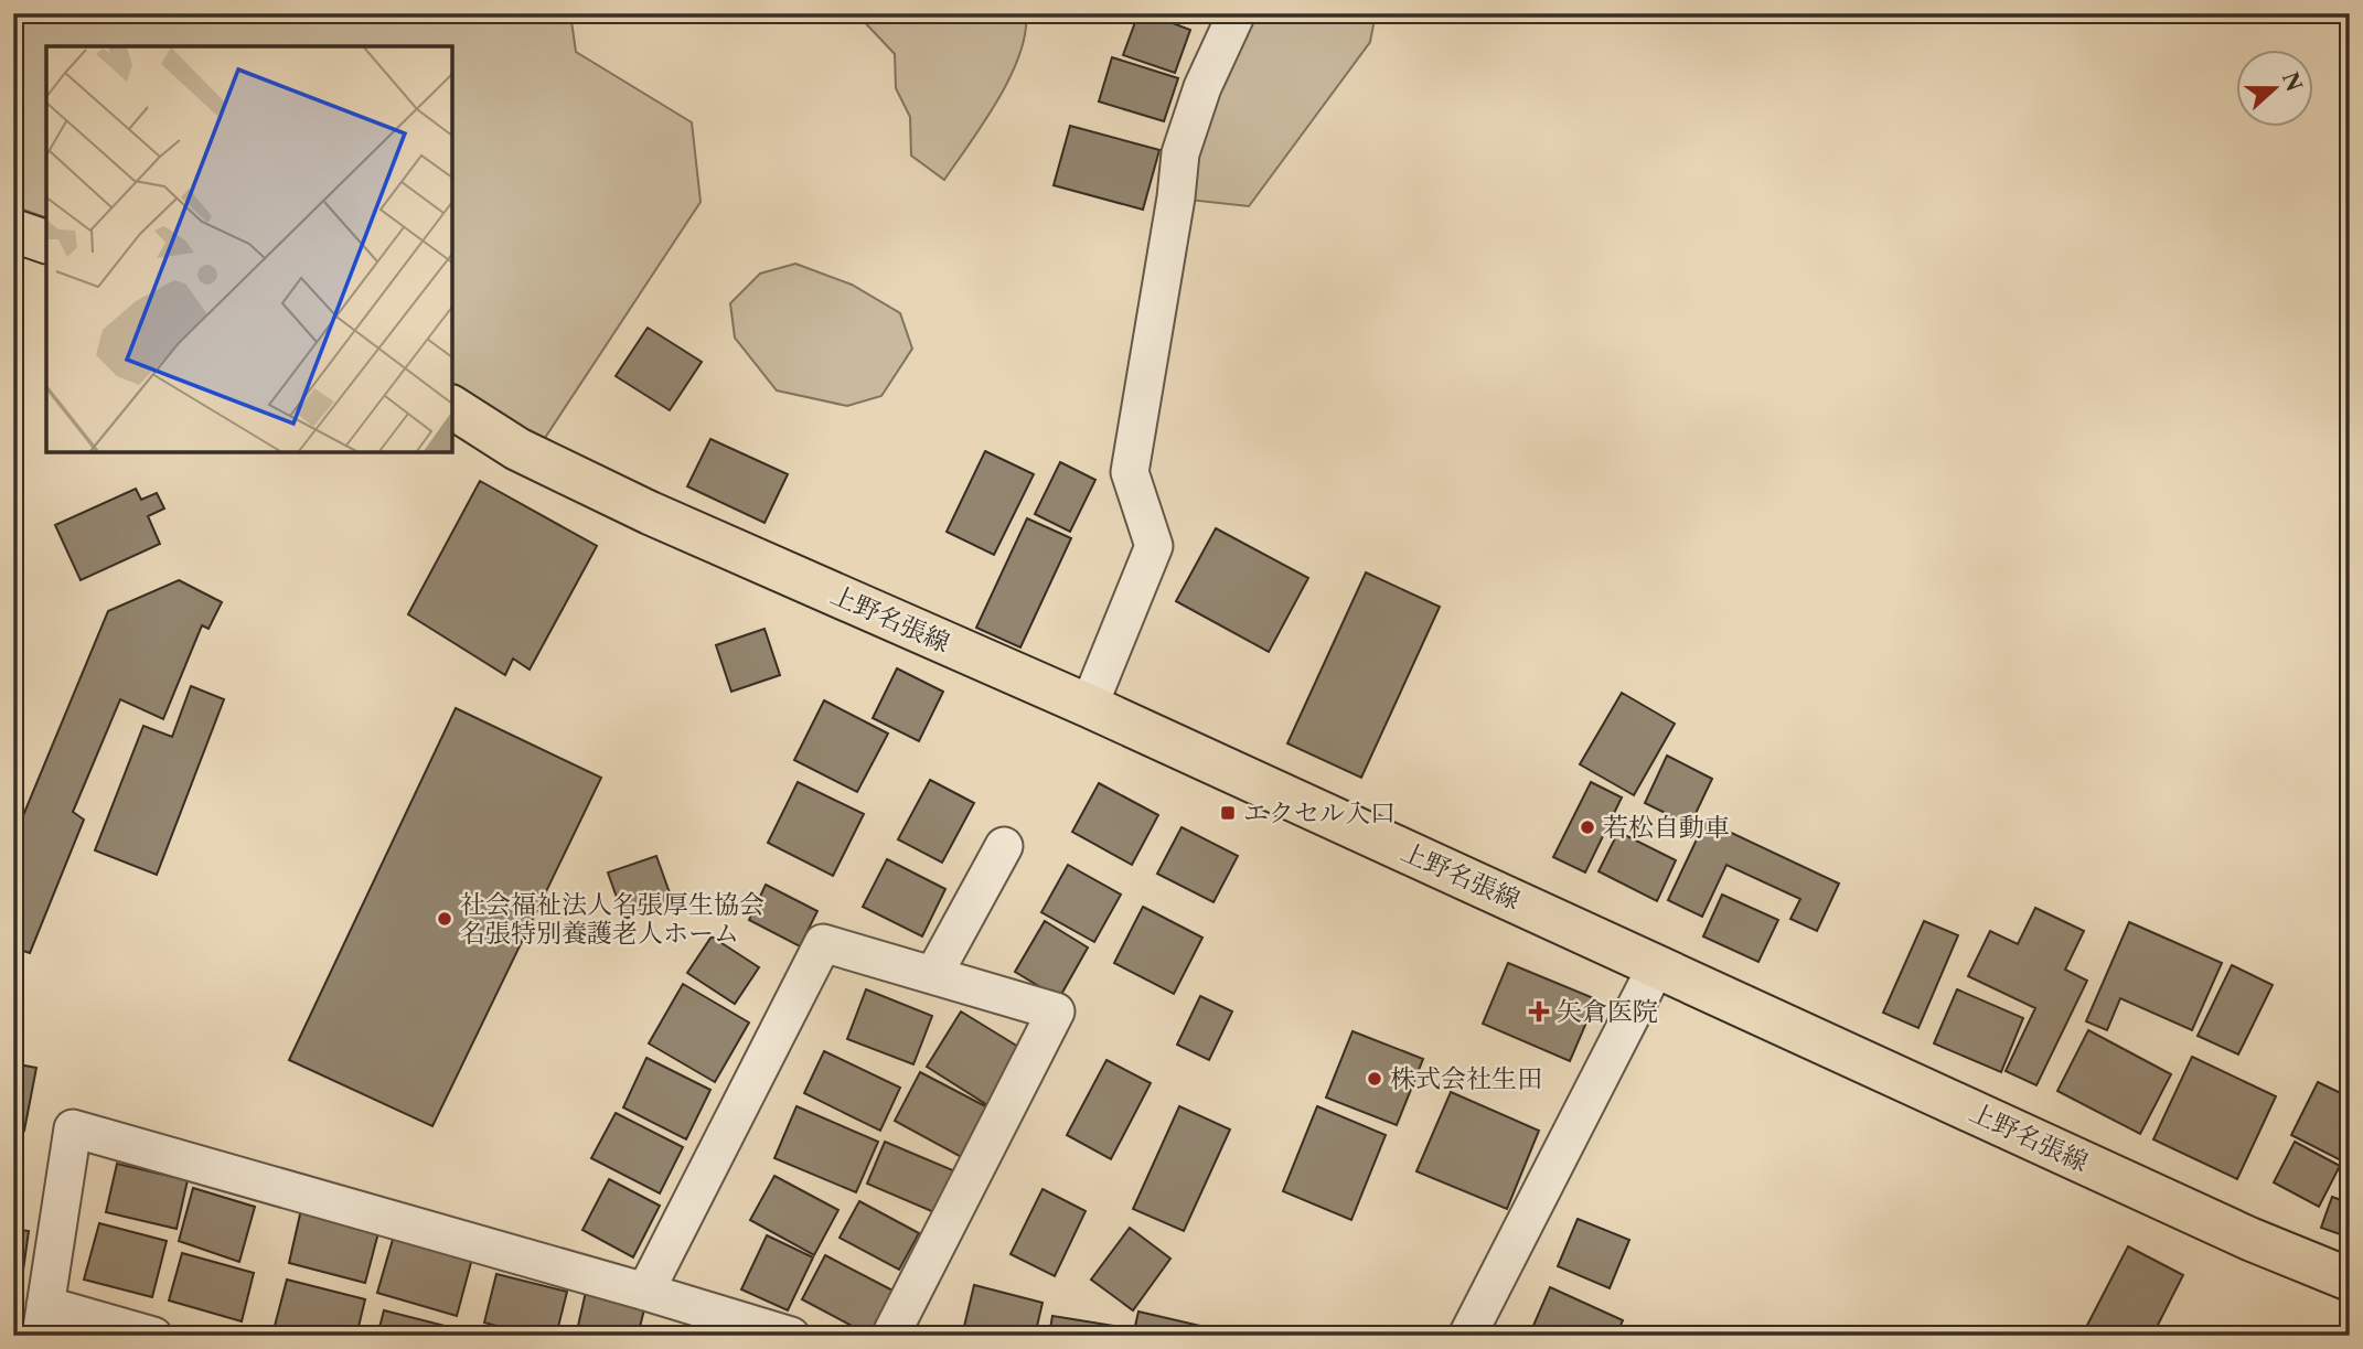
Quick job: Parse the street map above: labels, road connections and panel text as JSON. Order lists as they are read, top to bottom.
{
  "streets": {
    "main road": ["上野名張線"]
  },
  "places": {
    "transit": ["エクセル入口"],
    "other": ["若松自動車", "社会福祉法人名張厚生協会 名張特別養護老人ホーム", "株式会社生田"],
    "health": ["矢倉医院"]
  },
  "north": "right"
}
